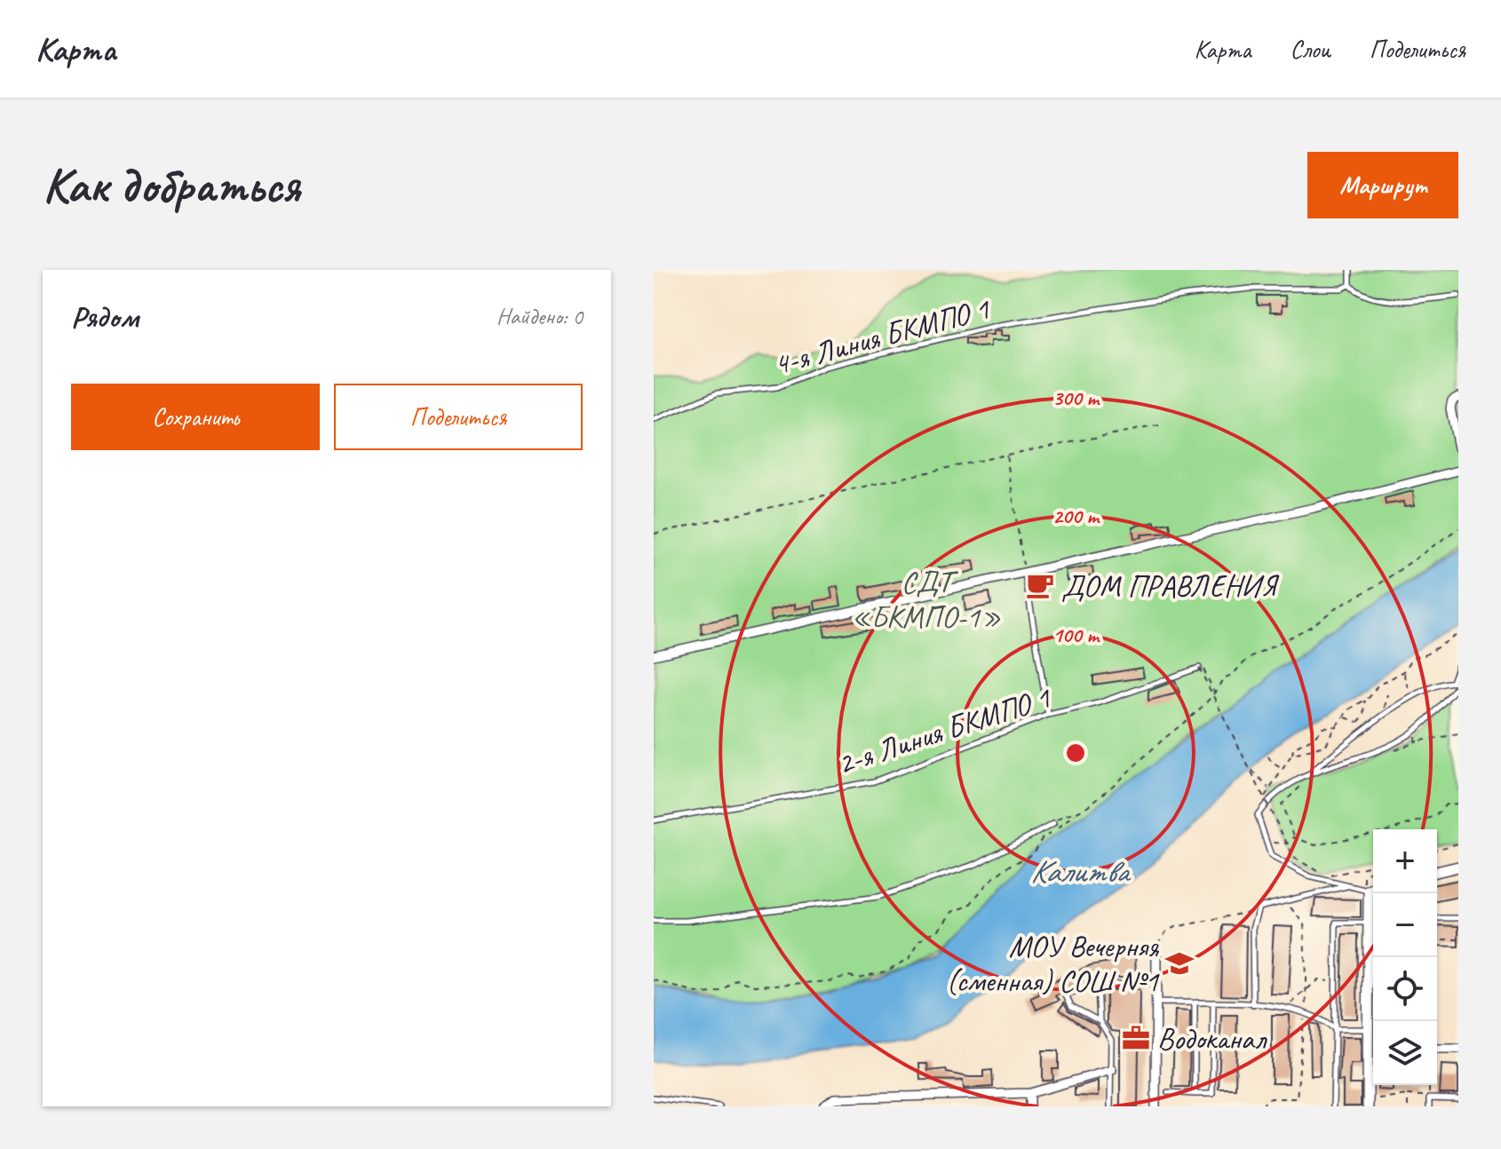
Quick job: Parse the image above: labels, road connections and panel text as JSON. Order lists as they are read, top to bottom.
{
  "streets": {
    "lane": ["4-я Линия БКМПО 1", "2-я Линия БКМПО 1"]
  },
  "water": ["Калитва"],
  "parks": ["СДТ «БКМПО-1»"],
  "places": {
    "cafe": ["ДОМ ПРАВЛЕНИЯ"],
    "school or university": ["МОУ Вечерняя (сменная) СОШ №1"],
    "office": ["Водоканал"]
  },
  "page": {
    "header": "Карта",
    "nav": ["Карта", "Слои", "Поделиться"],
    "buttons": [
      "Маршрут",
      ["Сохранить", "Поделиться"]
    ],
    "title": "Как добраться",
    "heading": ["Рядом", "Найдено: 0"],
    "map_buttons": ["+", "−"]
  },
  "rings": ["300 m", "200 m", "100 m"]
}
